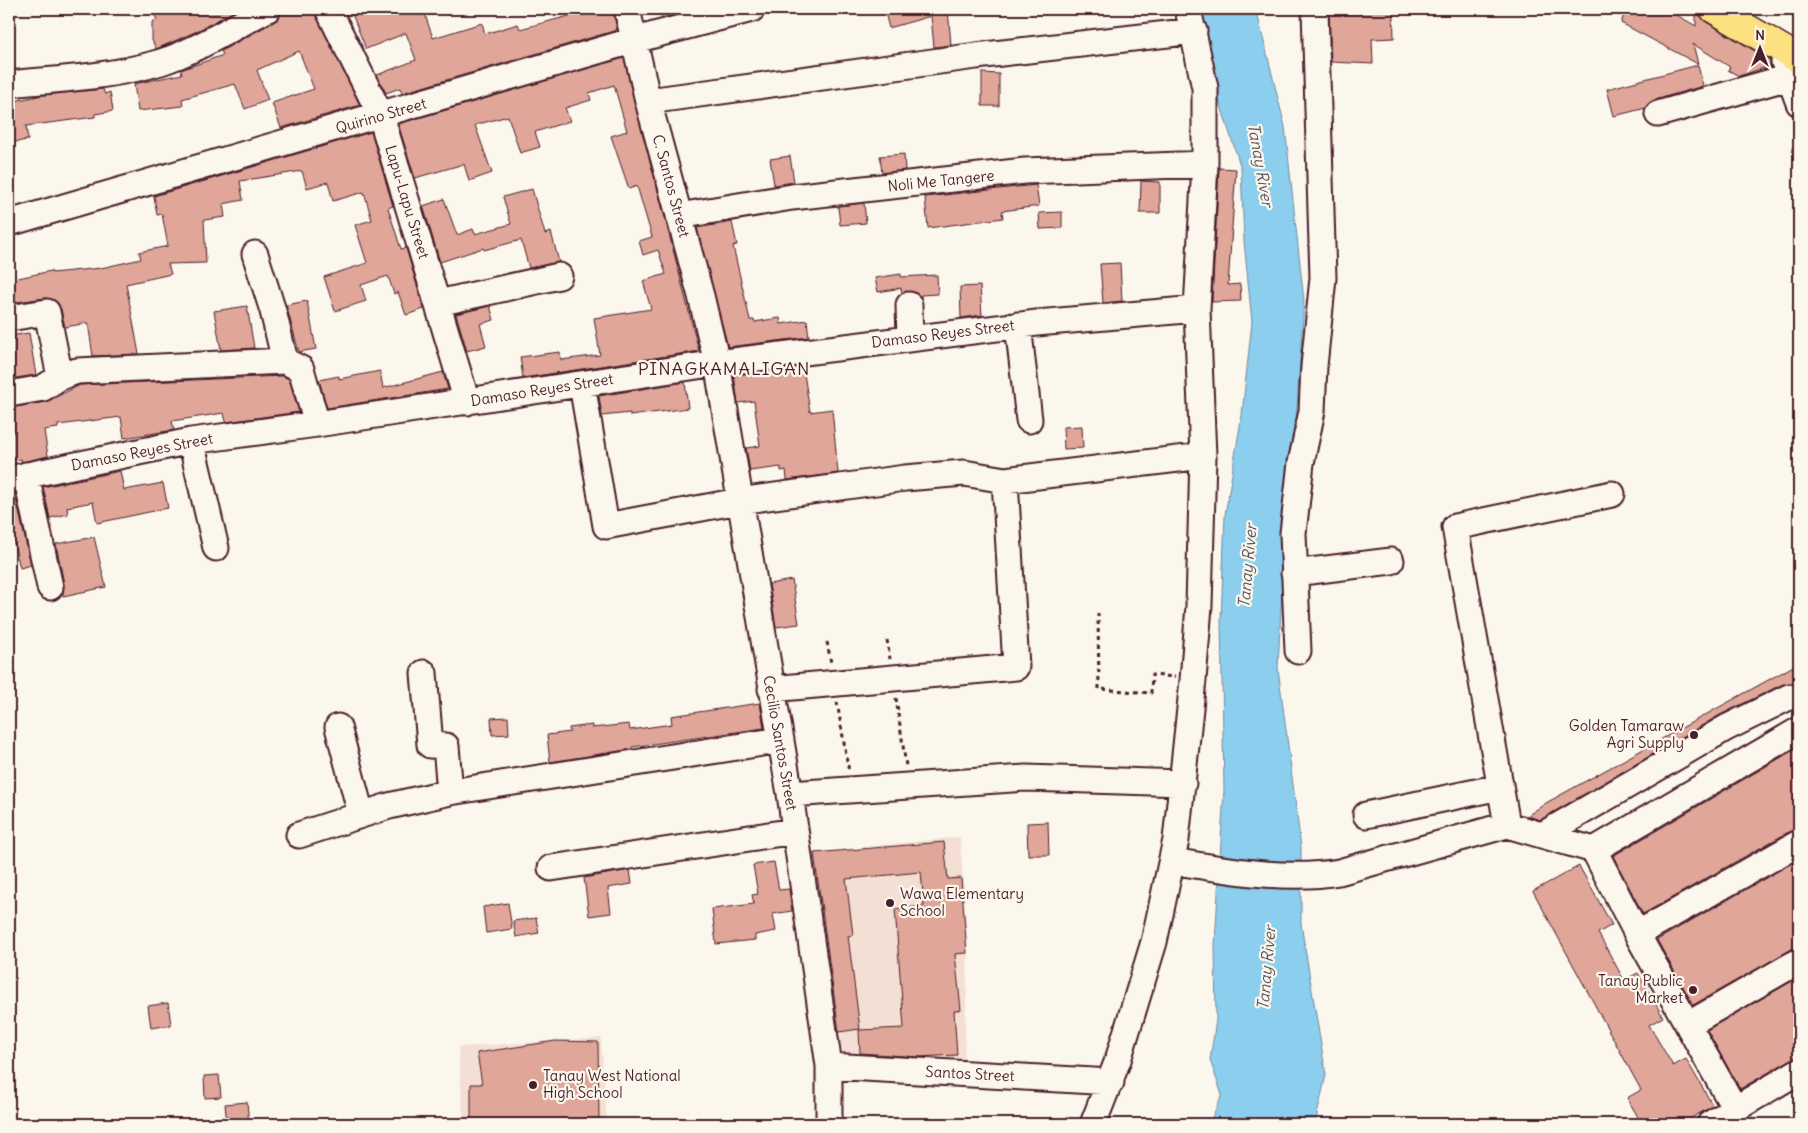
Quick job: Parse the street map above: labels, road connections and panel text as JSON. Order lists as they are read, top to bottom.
{
  "streets": {
    "street": [
      "Quirino Street",
      "Noli Me Tangere",
      "C. Santos Street",
      "Lapu-Lapu Street",
      "Damaso Reyes Street",
      "Cecilio Santos Street",
      "Santos Street"
    ]
  },
  "crossings": [
    ["Quirino Street", "C. Santos Street"],
    ["Quirino Street", "Lapu-Lapu Street"],
    ["Noli Me Tangere", "C. Santos Street"],
    ["C. Santos Street", "Damaso Reyes Street"],
    ["C. Santos Street", "Cecilio Santos Street"],
    ["Lapu-Lapu Street", "Damaso Reyes Street"],
    ["Damaso Reyes Street", "Cecilio Santos Street"],
    ["Cecilio Santos Street", "Santos Street"]
  ],
  "districts": ["PINAGKAMALIGAN"],
  "water": ["Tanay River"],
  "places": [
    "Golden Tamaraw Agri Supply",
    "Wawa Elementary School",
    "Tanay Public Market",
    "Tanay West National High School"
  ],
  "north": "top"
}
